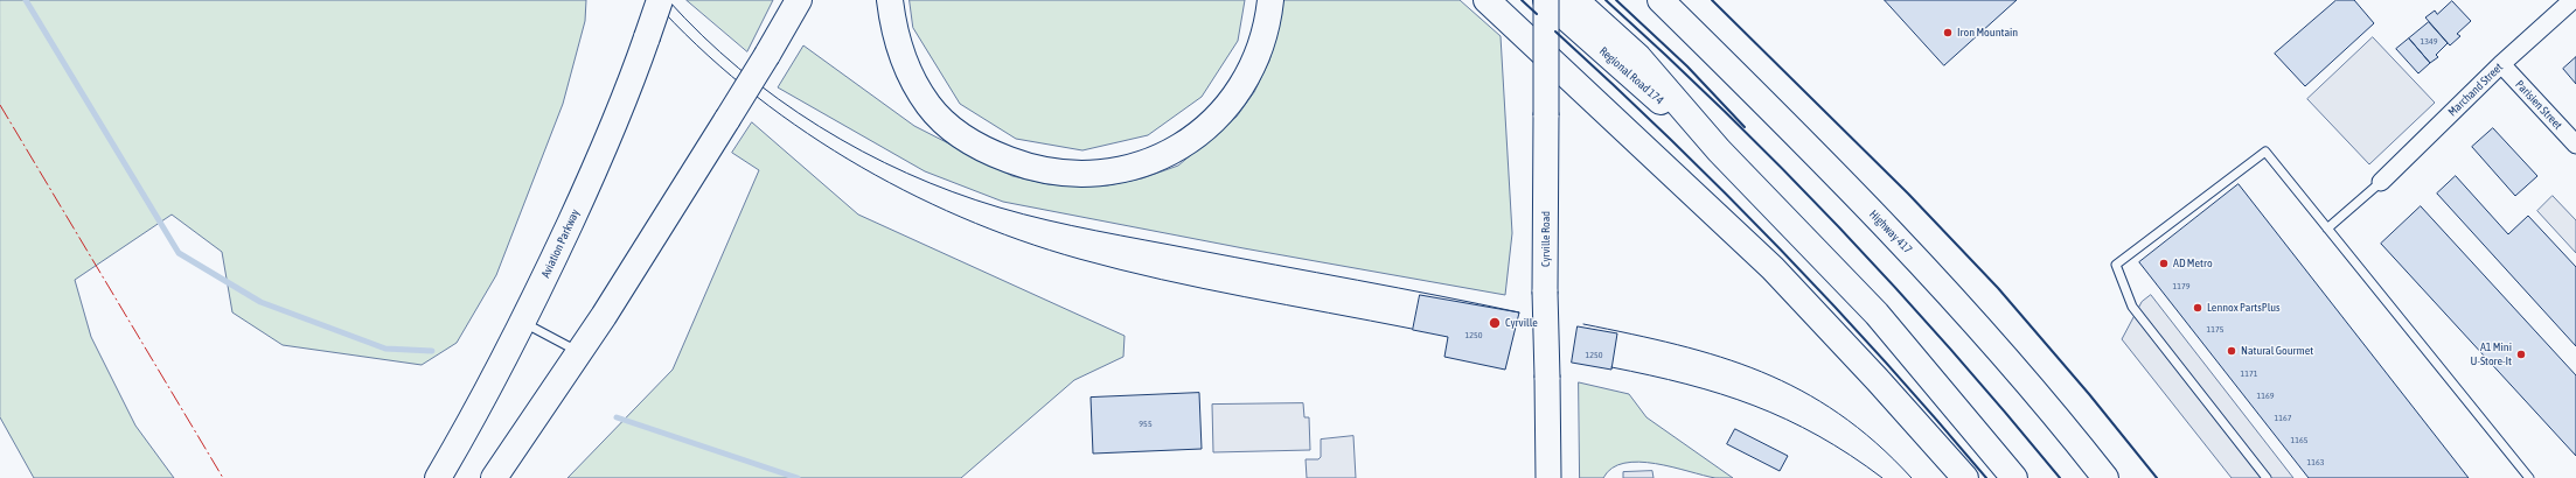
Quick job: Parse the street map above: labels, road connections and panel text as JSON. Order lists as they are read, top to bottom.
{
  "streets": {
    "main road": [
      "Regional Road 174",
      "Highway 417",
      "Cyrville Road",
      "Aviation Parkway"
    ],
    "street": ["Marchand Street", "Parisien Street"]
  },
  "crossings": [
    ["Regional Road 174", "Cyrville Road"],
    ["Marchand Street", "Parisien Street"]
  ],
  "places": [
    "Iron Mountain",
    "AD Metro",
    "Lennox PartsPlus",
    "Cyrville",
    "Natural Gourmet",
    "A1 Mini U-Store-It"
  ],
  "house_numbers": [
    "1349",
    "1179",
    "1175",
    "1250",
    "1250",
    "1171",
    "1169",
    "1167",
    "955",
    "1165",
    "1163"
  ]
}
